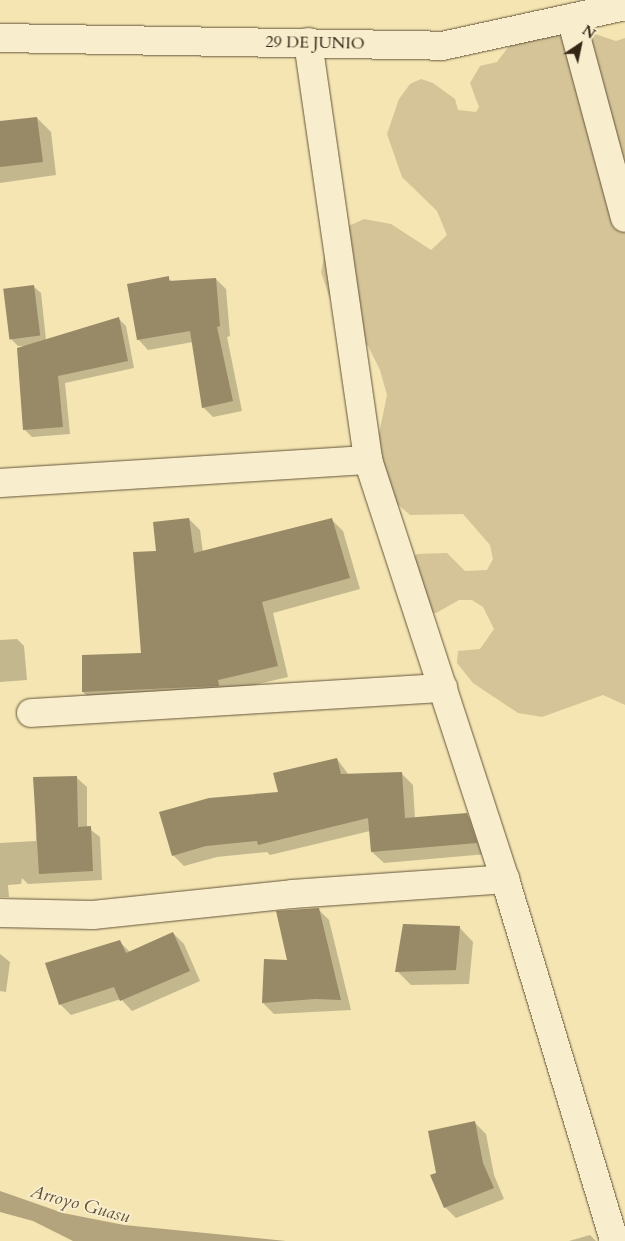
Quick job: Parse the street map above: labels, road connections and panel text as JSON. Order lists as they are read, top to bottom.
{
  "streets": {
    "street": ["29 DE JUNIO"]
  },
  "water": ["Arroyo Guasu"],
  "north": "top right"
}
